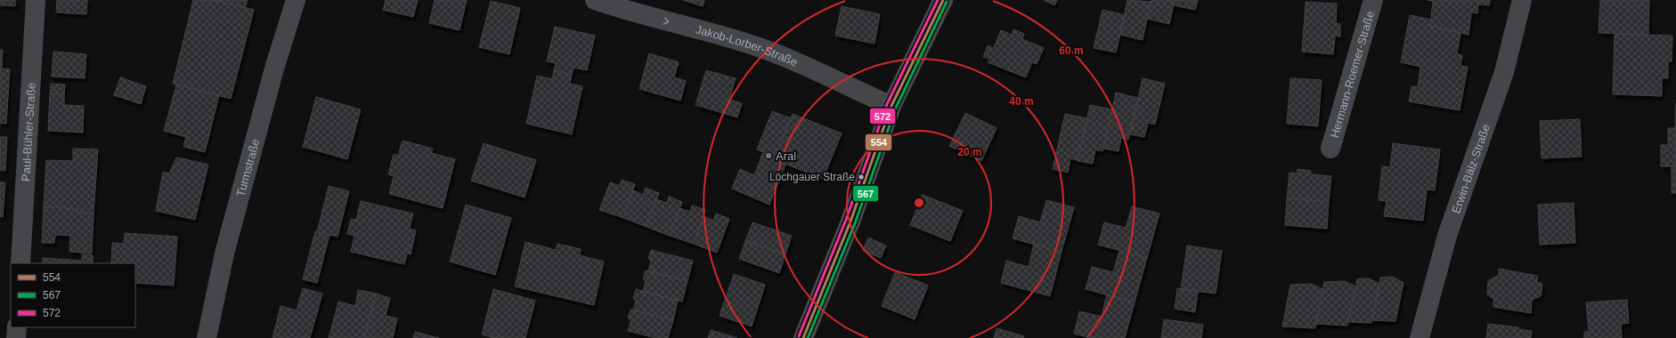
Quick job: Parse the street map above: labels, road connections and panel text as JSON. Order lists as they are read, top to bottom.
{
  "streets": {
    "street": [
      "Jakob-Lorber-Straße",
      "Hermann-Roemer-Straße",
      "Paul-Bühler-Straße",
      "Turmstraße",
      "Erwin-Bälz-Straße"
    ]
  },
  "one_way": ["Jakob-Lorber-Straße"],
  "places": ["Aral", "Löchgauer Straße"],
  "lines": ["transit line 554", "transit line 572", "transit line 567"],
  "legend": ["554", "567", "572"],
  "rings": ["60 m", "40 m", "20 m"]
}
